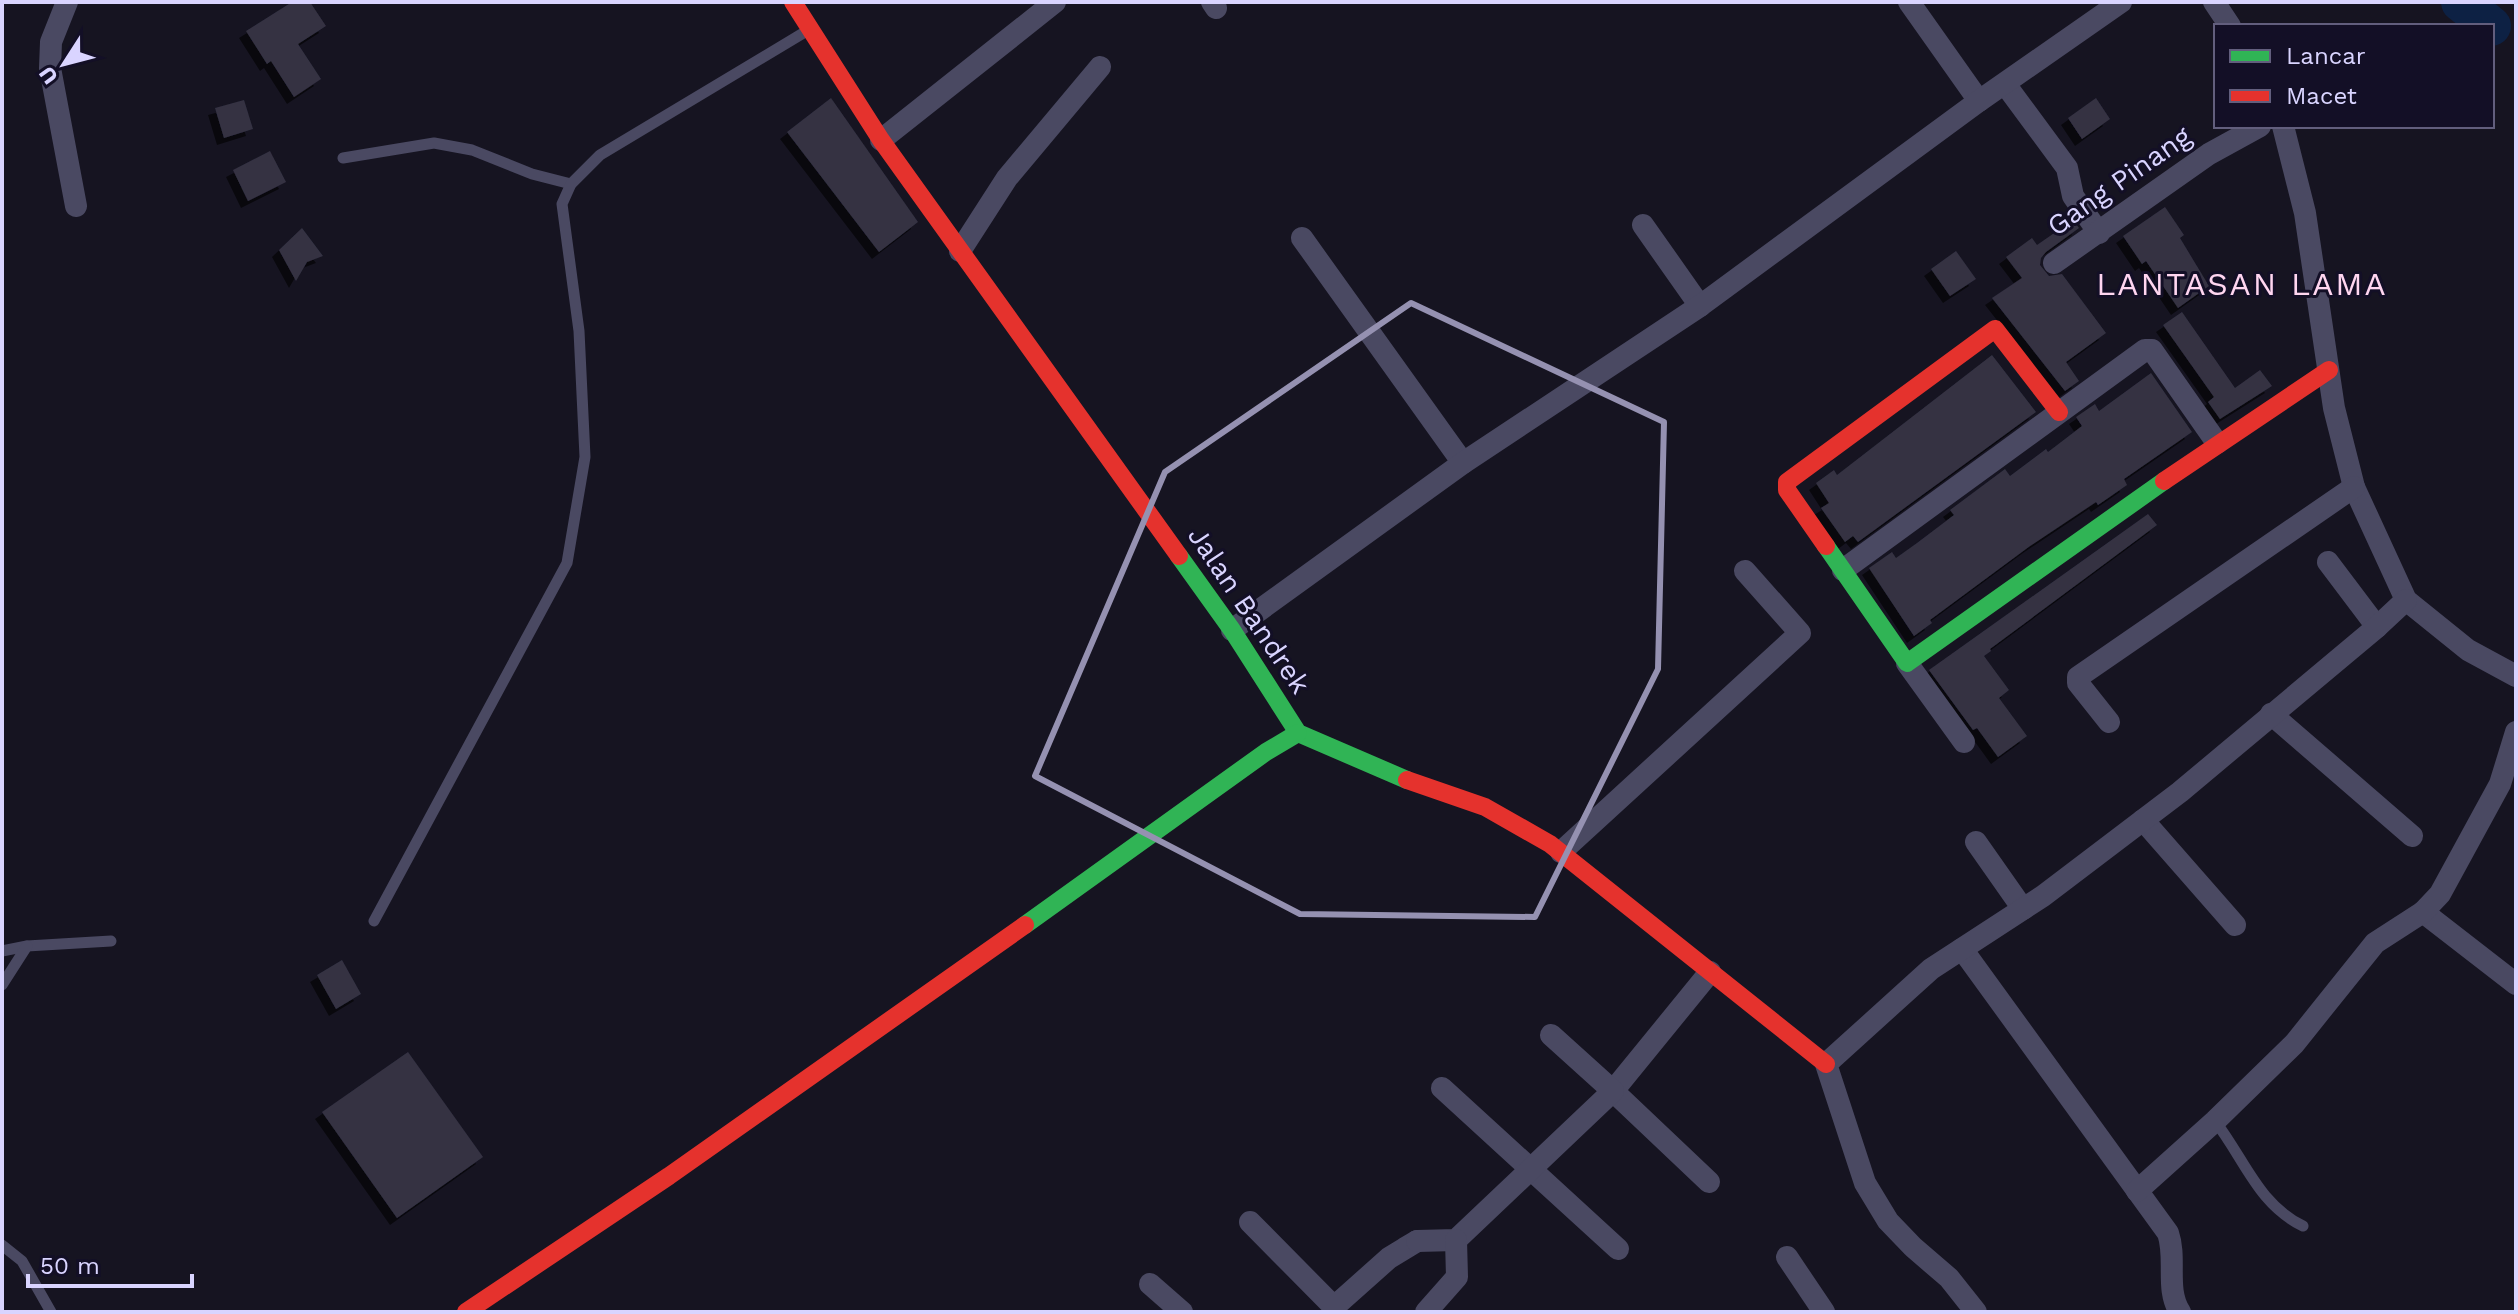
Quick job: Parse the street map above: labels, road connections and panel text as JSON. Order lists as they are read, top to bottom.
{
  "streets": {
    "street": ["Gang Pinang", "Jalan Bandrek"]
  },
  "districts": ["LANTASAN LAMA"],
  "legend": ["Lancar", "Macet"],
  "scale_bar": "50 m",
  "north": "bottom left"
}
